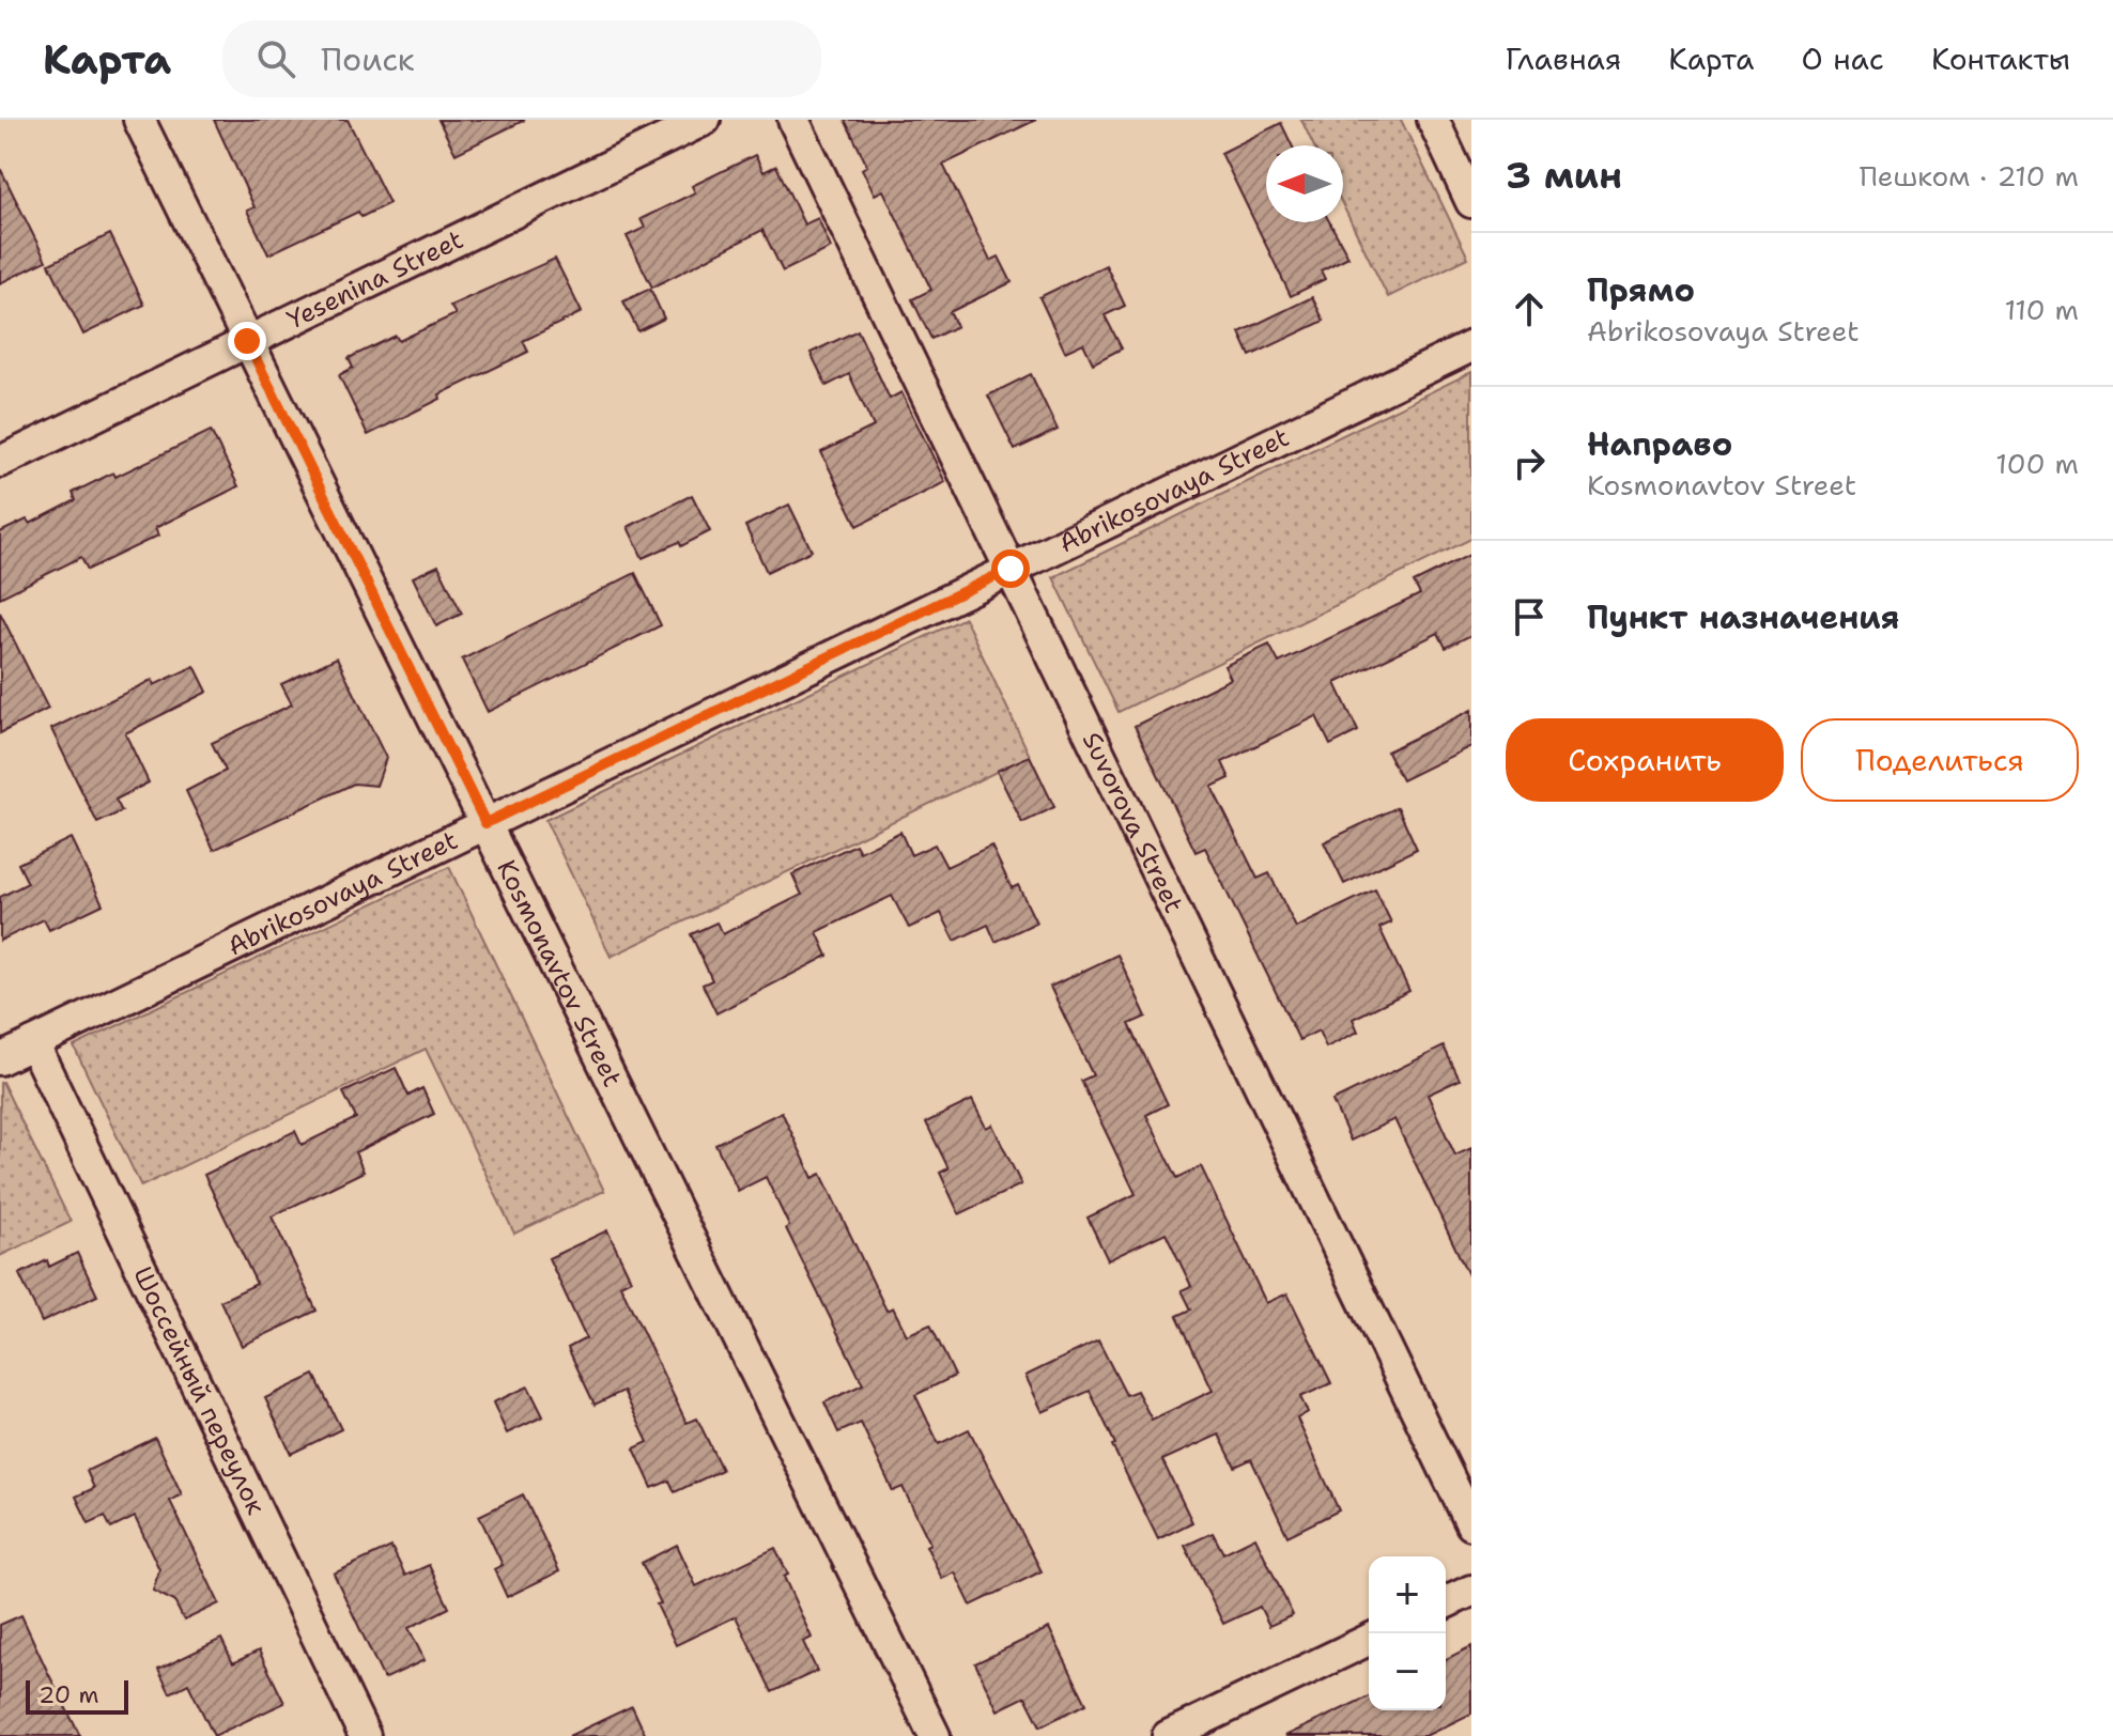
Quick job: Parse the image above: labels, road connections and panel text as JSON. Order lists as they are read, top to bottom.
{
  "streets": {
    "street": [
      "Yesenina Street",
      "Abrikosovaya Street",
      "Suvorova Street",
      "Kosmonavtov Street",
      "Шоссейный переулок"
    ]
  },
  "crossings": [
    ["Yesenina Street", "Kosmonavtov Street"],
    ["Abrikosovaya Street", "Suvorova Street"],
    ["Abrikosovaya Street", "Kosmonavtov Street"],
    ["Abrikosovaya Street", "Шоссейный переулок"]
  ],
  "scale_bar": "20 m",
  "north": "left",
  "page": {
    "header": "Карта",
    "search": "Поиск",
    "nav": [
      "Главная",
      "Карта",
      "О нас",
      "Контакты"
    ],
    "heading": ["3 мин", "Пешком · 210 m"],
    "list": [
      ["Прямо", "Abrikosovaya Street", "110 m"],
      ["Направо", "Kosmonavtov Street", "100 m"],
      "Пункт назначения"
    ],
    "buttons": ["Сохранить", "Поделиться"],
    "map_buttons": ["+", "−"],
    "scale": "20 m"
  }
}
